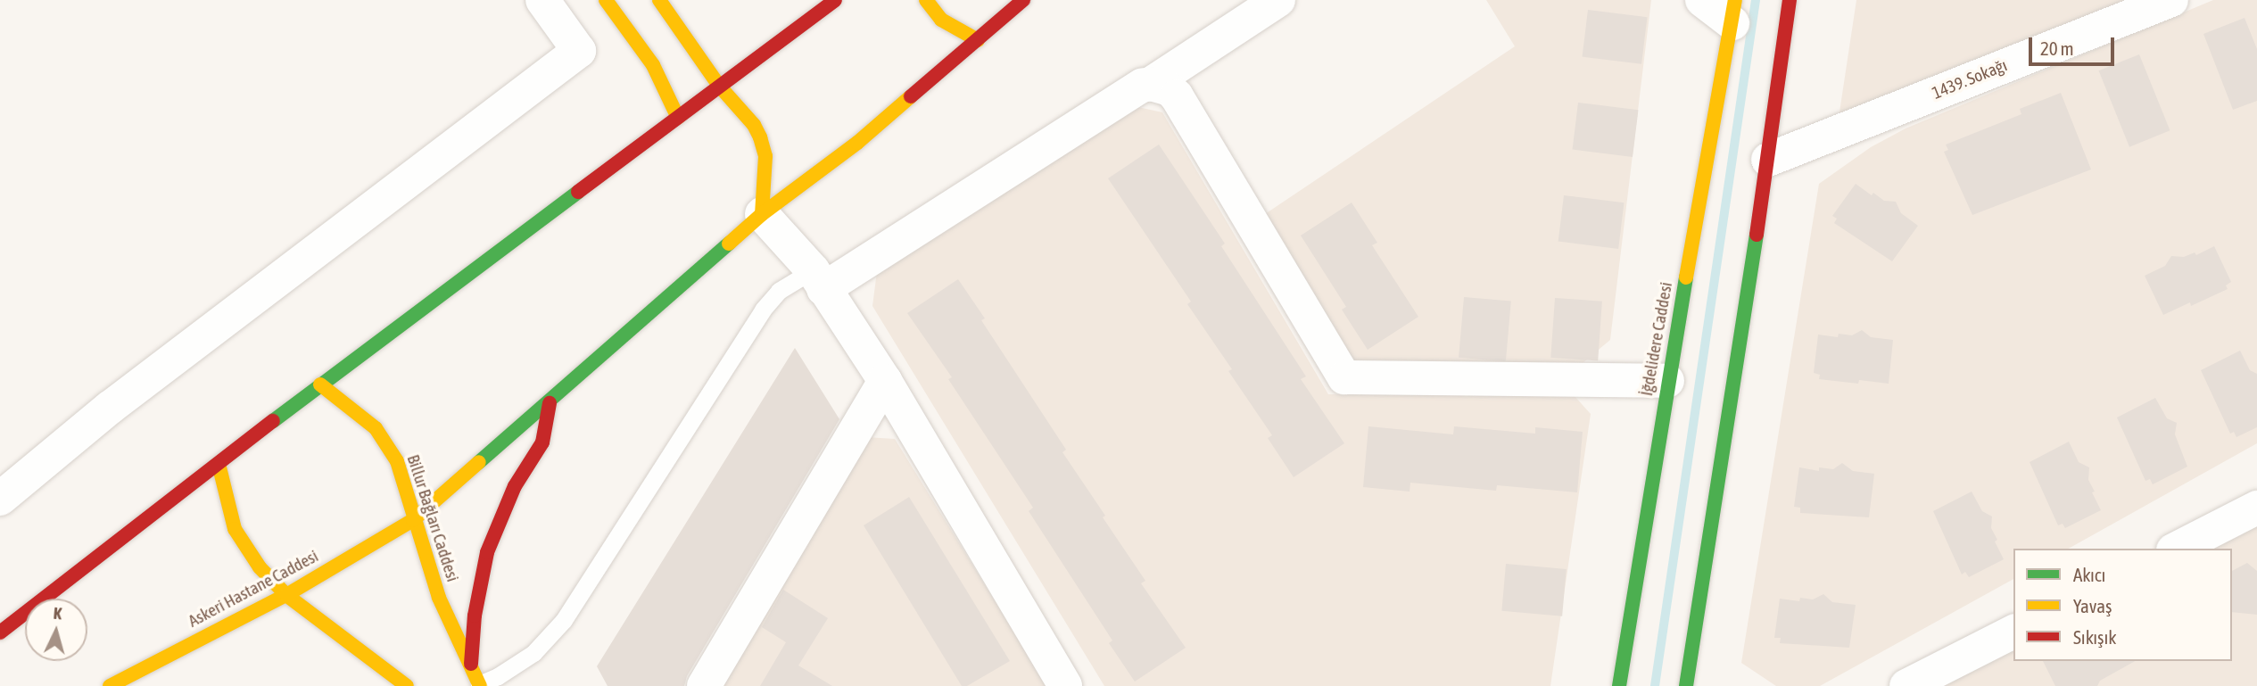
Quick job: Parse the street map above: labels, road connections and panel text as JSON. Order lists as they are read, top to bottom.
{
  "streets": {
    "street": [
      "1439. Sokağı",
      "İğdelidere Caddesi",
      "Billur Bağları Caddesi",
      "Askeri Hastane Caddesi"
    ]
  },
  "crossings": [
    ["Billur Bağları Caddesi", "Askeri Hastane Caddesi"]
  ],
  "legend": ["Akıcı", "Yavaş", "Sıkışık"],
  "scale_bar": "20 m",
  "north": "top"
}
